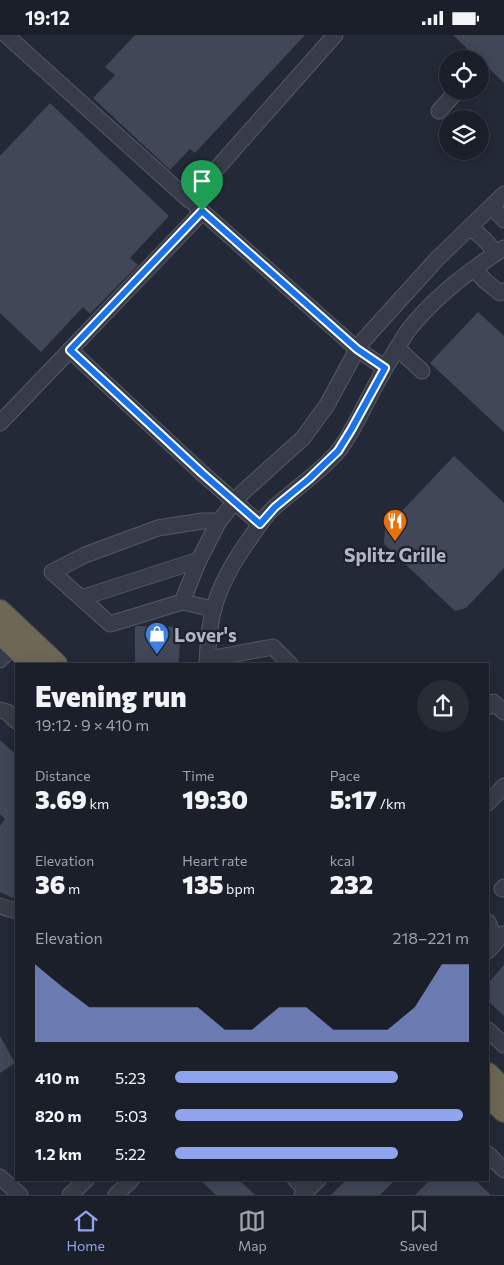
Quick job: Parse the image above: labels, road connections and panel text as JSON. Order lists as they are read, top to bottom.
{
  "places": {
    "restaurant": ["Splitz Grille"],
    "shop": ["Lover's"]
  },
  "page": {
    "status": "19:12",
    "heading": ["Evening run", "19:12 · 9 × 410 m"],
    "stats": [
      ["Distance", "3.69 km"],
      ["Time", "19:30"],
      ["Pace", "5:17 /km"],
      ["Elevation", "36 m"],
      ["Heart rate", "135 bpm"],
      ["kcal", "232"]
    ],
    "chart": ["Elevation", "218–221 m"],
    "list": [
      {
        "name": "410 m",
        "note": "5:23"
      },
      {
        "name": "820 m",
        "note": "5:03"
      },
      {
        "name": "1.2 km",
        "note": "5:22"
      }
    ],
    "tabs": ["Home", "Map", "Saved"]
  }
}
